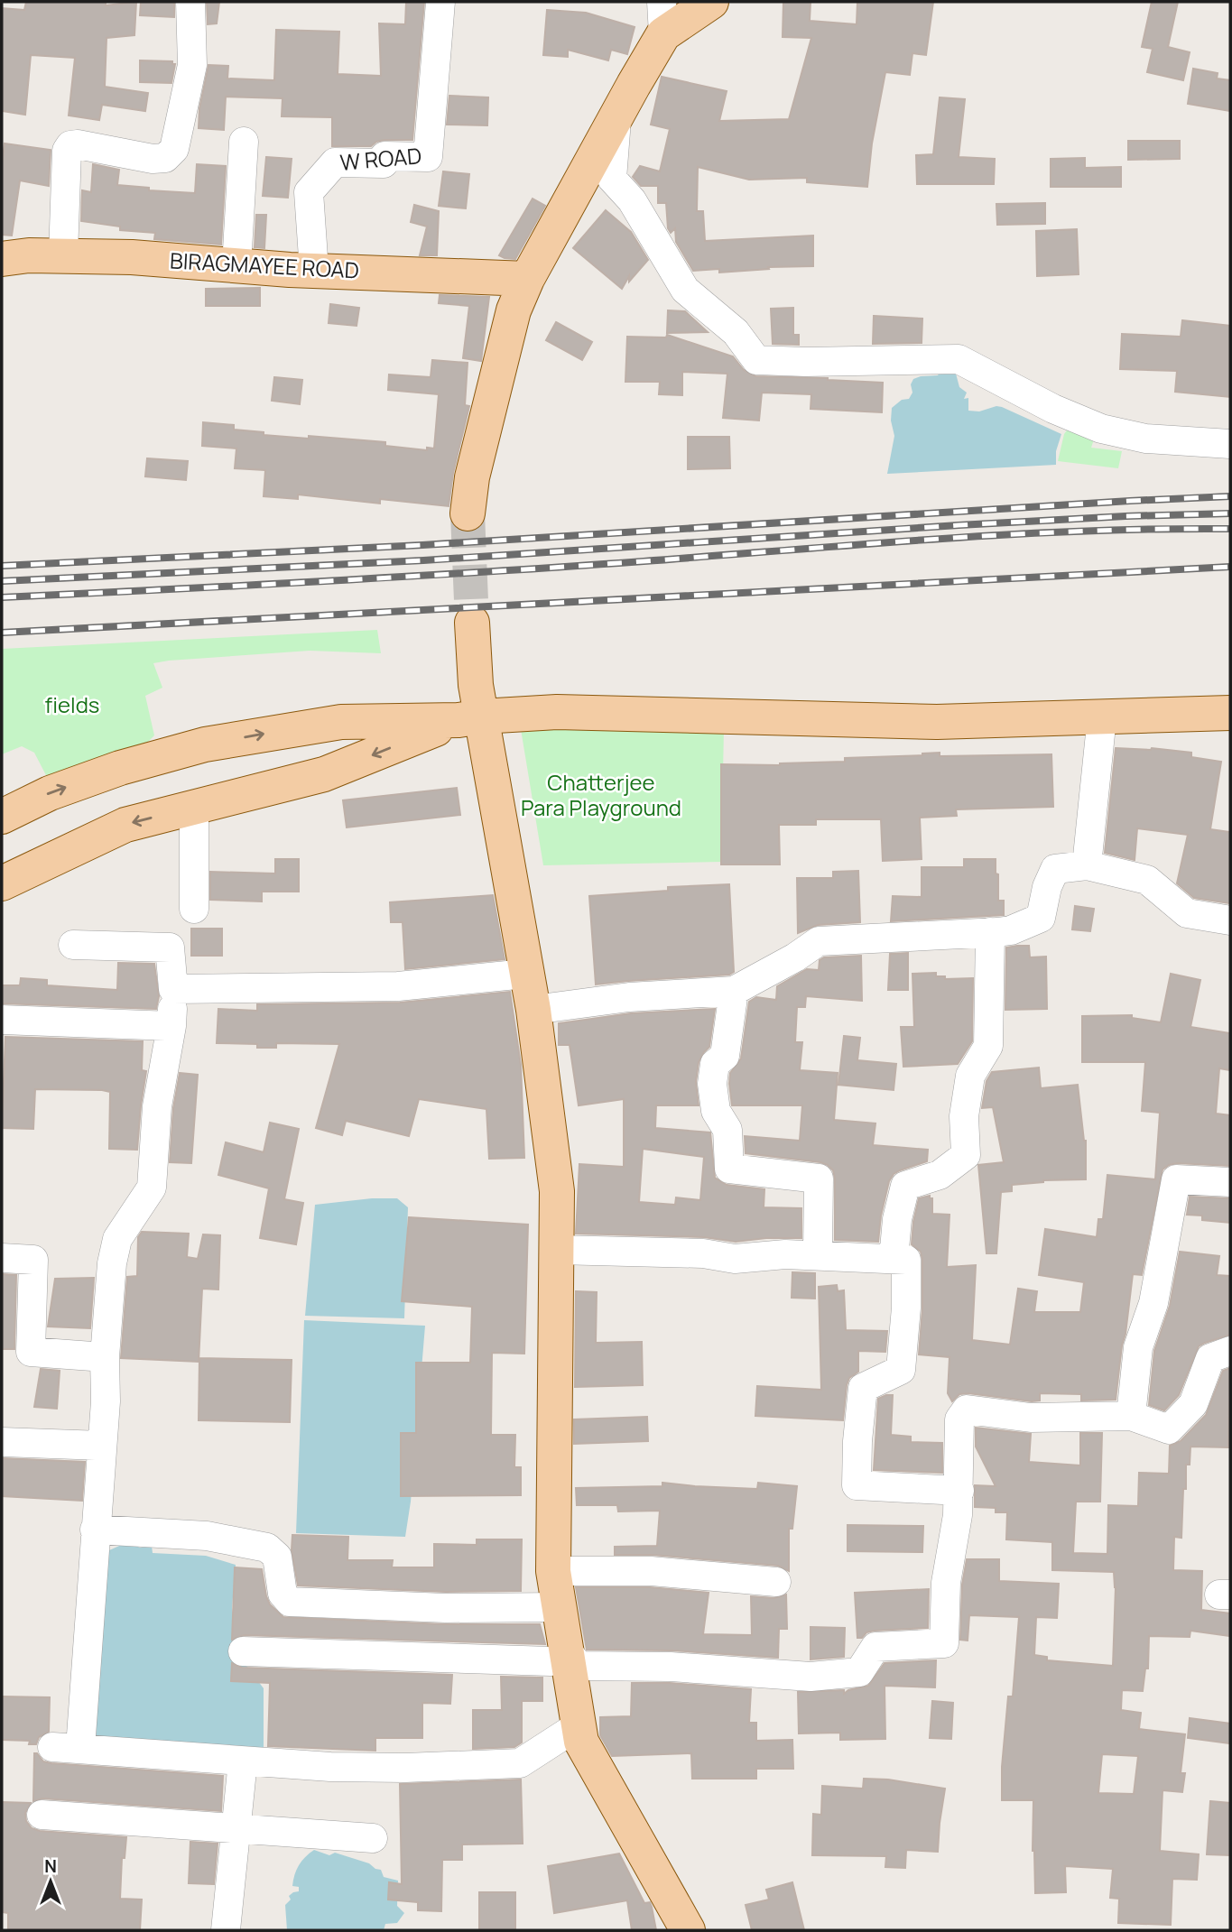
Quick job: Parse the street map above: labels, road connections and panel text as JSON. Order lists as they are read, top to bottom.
{
  "streets": {
    "main road": ["BIRAGMAYEE ROAD"],
    "street": ["W ROAD"]
  },
  "crossings": [
    ["W ROAD", "BIRAGMAYEE ROAD"]
  ],
  "parks": ["fields", "Chatterjee Para Playground"],
  "north": "top"
}
